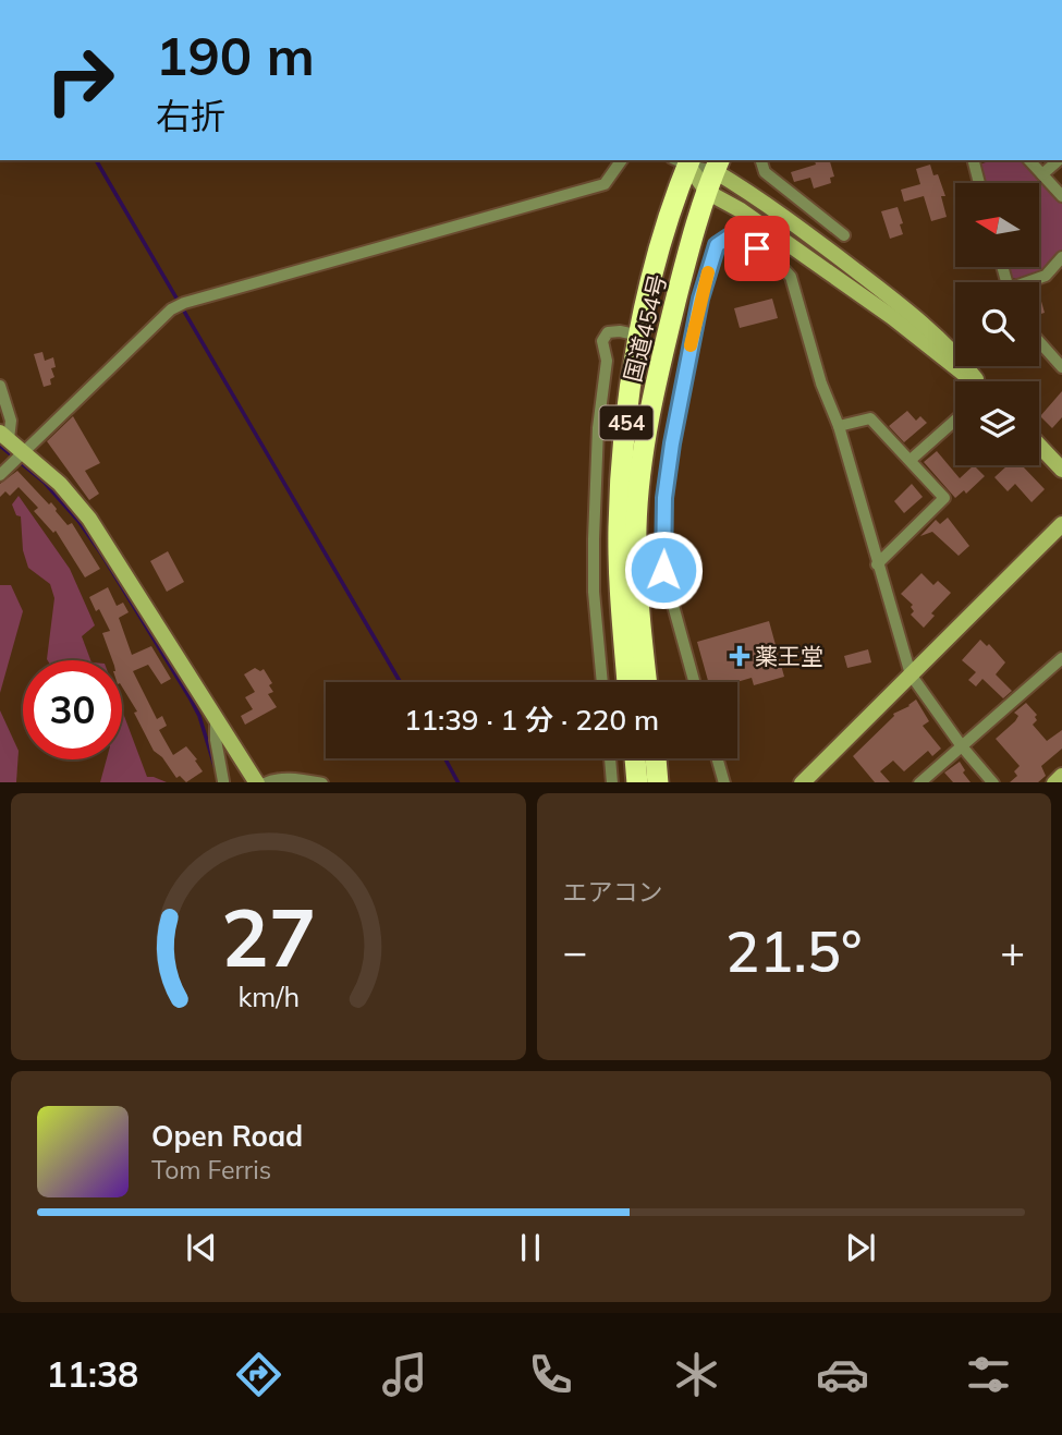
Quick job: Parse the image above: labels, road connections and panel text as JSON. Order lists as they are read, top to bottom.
{
  "streets": {
    "highway": ["国道454号", "454"]
  },
  "places": {
    "health": ["薬王堂"]
  },
  "north": "left",
  "page": {
    "turn": ["190 m", "右折"],
    "limit": "30",
    "trip": "11:39 · 1 分 · 220 m",
    "tile": "エアコン",
    "heat": ["−", "21.5°", "+"],
    "song": ["Open Road", "Tom Ferris"],
    "tabs": "11:38",
    "gauge": ["27", "km/h"]
  }
}
